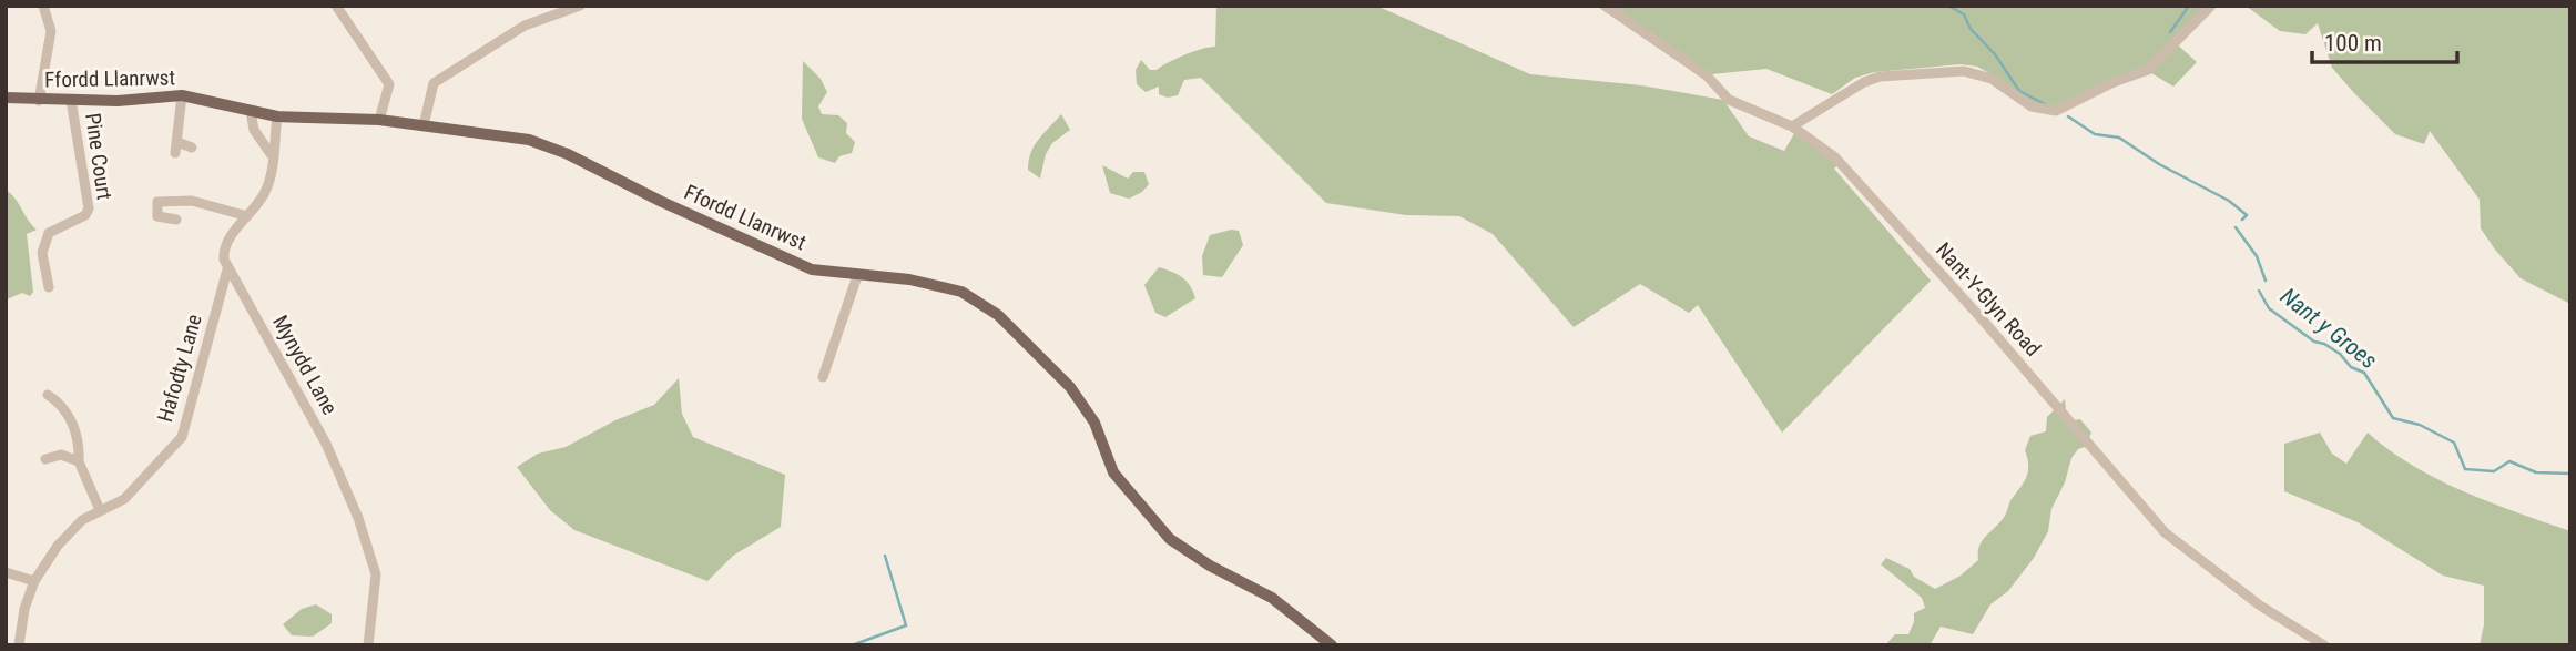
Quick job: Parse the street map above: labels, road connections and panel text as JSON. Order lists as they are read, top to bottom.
{
  "streets": {
    "main road": ["Ffordd Llanrwst"],
    "street": [
      "Pine Court",
      "Nant-Y-Glyn Road",
      "Mynydd Lane",
      "Hafodty Lane"
    ]
  },
  "crossings": [
    ["Ffordd Llanrwst", "Pine Court"],
    ["Mynydd Lane", "Hafodty Lane"]
  ],
  "water": ["Nant y Groes"],
  "scale_bar": "100 m"
}
